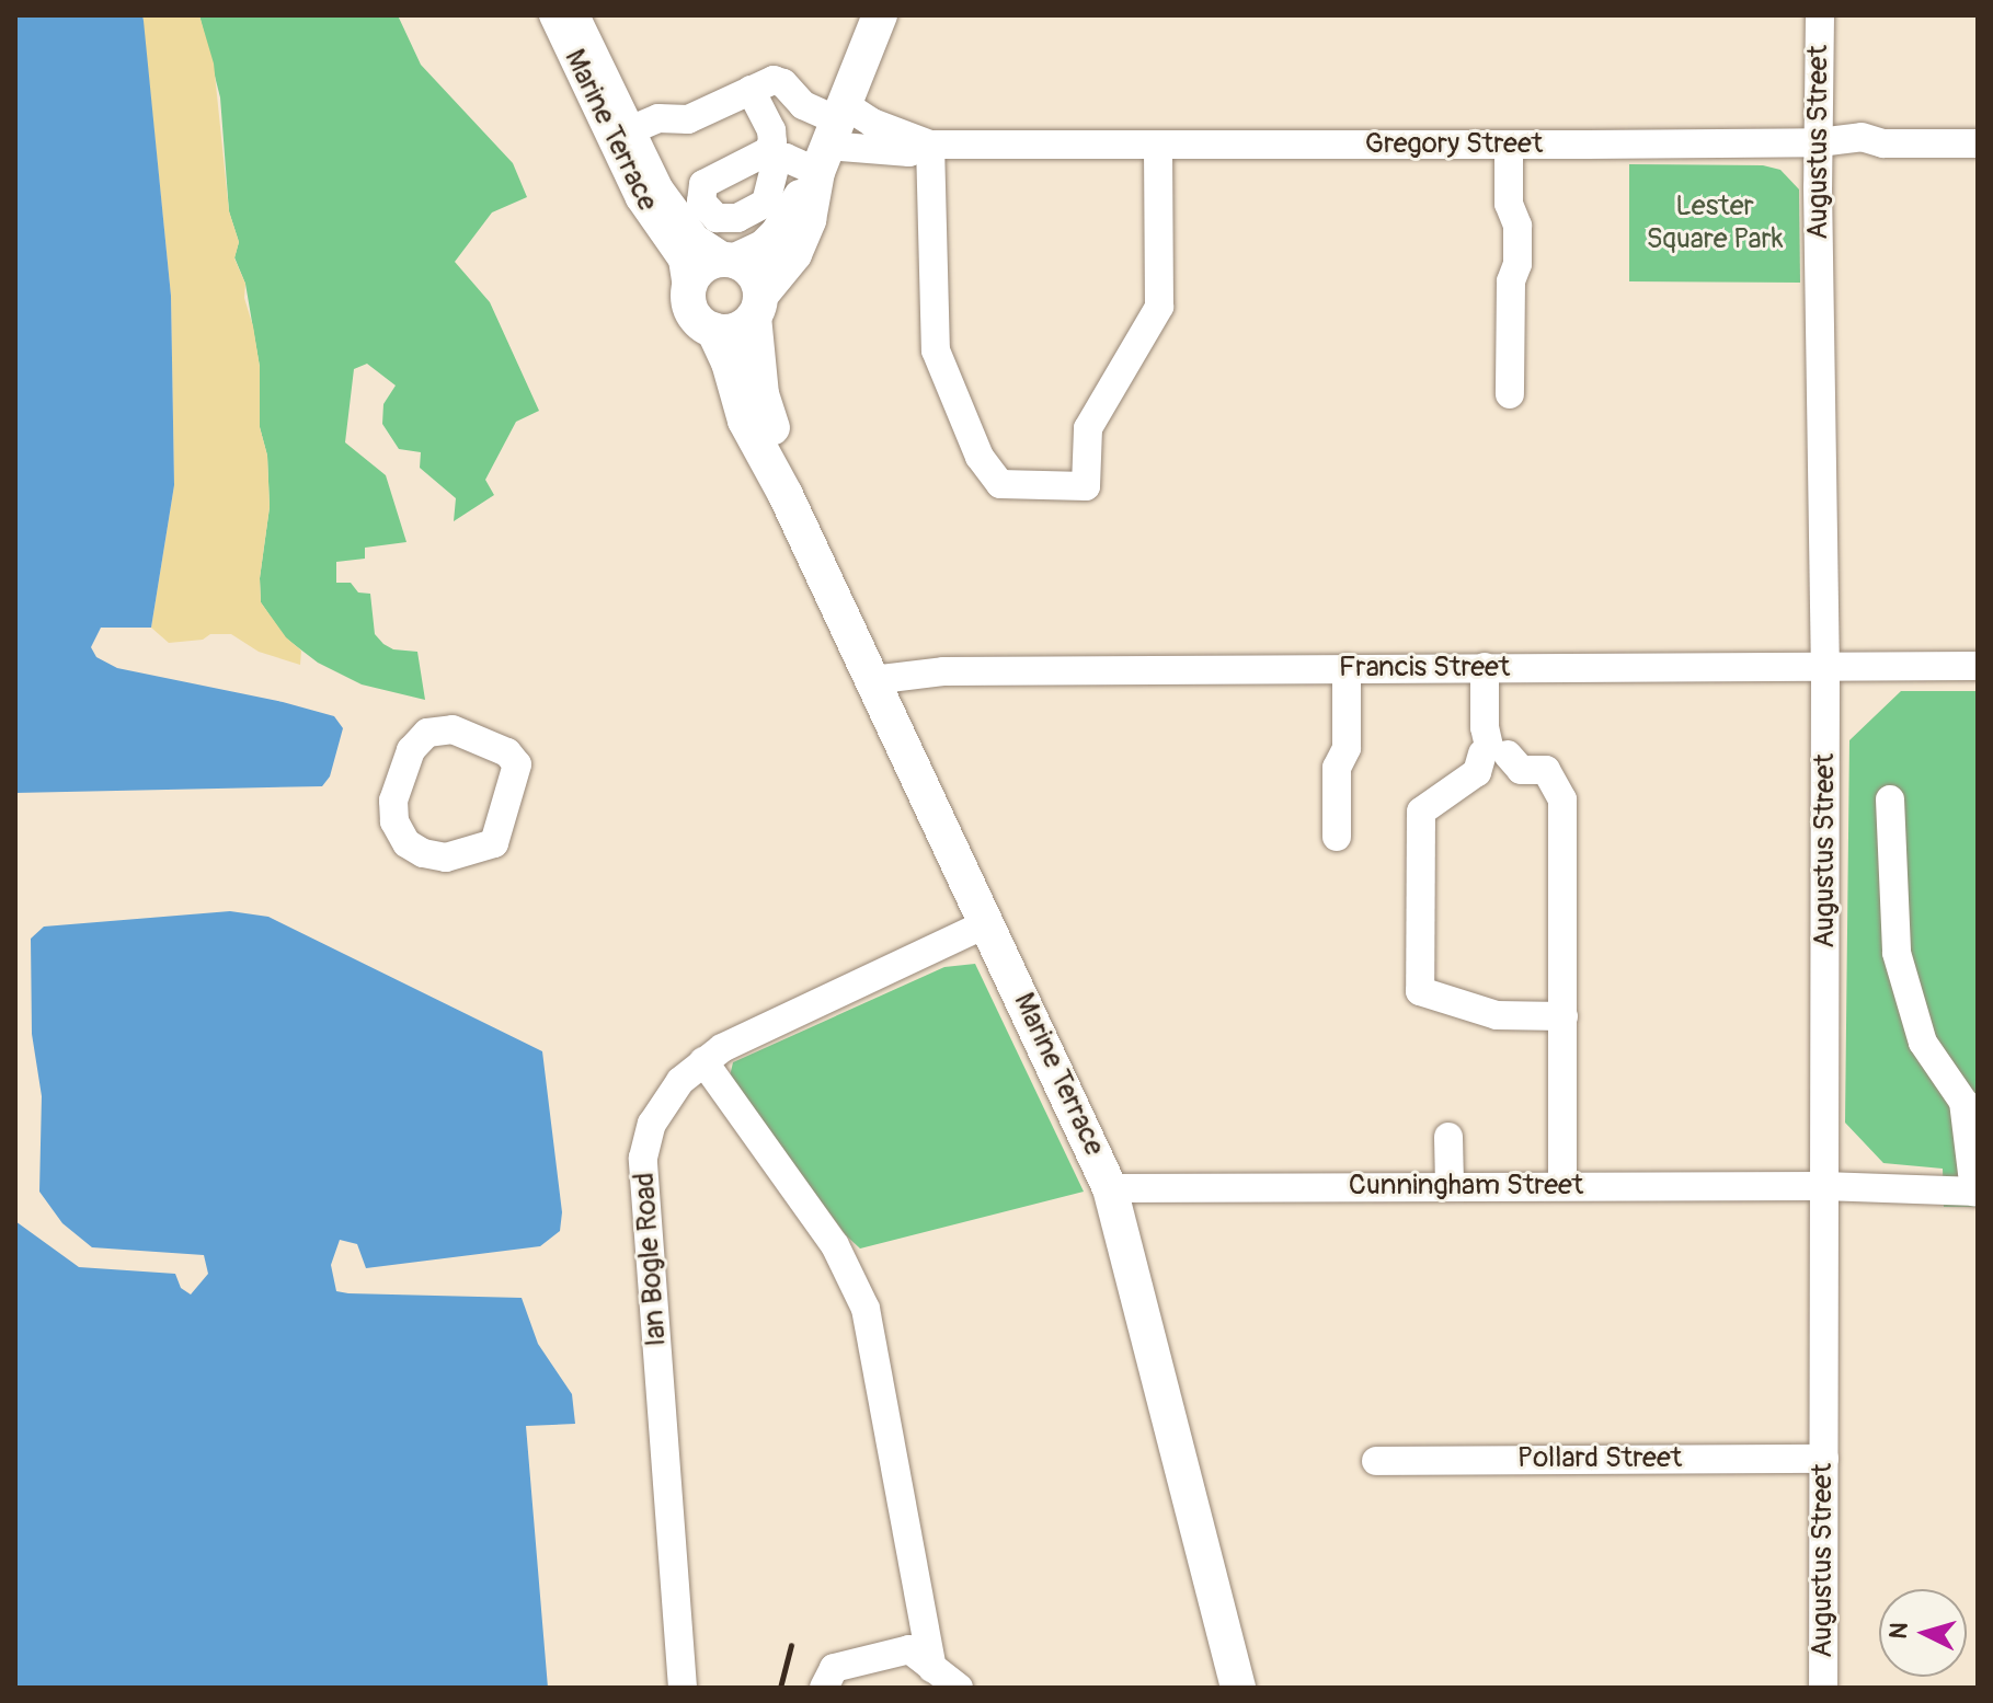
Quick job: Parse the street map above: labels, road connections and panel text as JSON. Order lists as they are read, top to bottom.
{
  "streets": {
    "main road": ["Marine Terrace"],
    "street": [
      "Augustus Street",
      "Gregory Street",
      "Francis Street",
      "Cunningham Street",
      "Ian Bogle Road",
      "Pollard Street"
    ]
  },
  "crossings": [
    ["Marine Terrace", "Francis Street"],
    ["Marine Terrace", "Cunningham Street"],
    ["Marine Terrace", "Ian Bogle Road"],
    ["Augustus Street", "Gregory Street"],
    ["Augustus Street", "Francis Street"],
    ["Augustus Street", "Cunningham Street"],
    ["Augustus Street", "Pollard Street"]
  ],
  "parks": ["Lester Square Park"],
  "north": "left"
}
